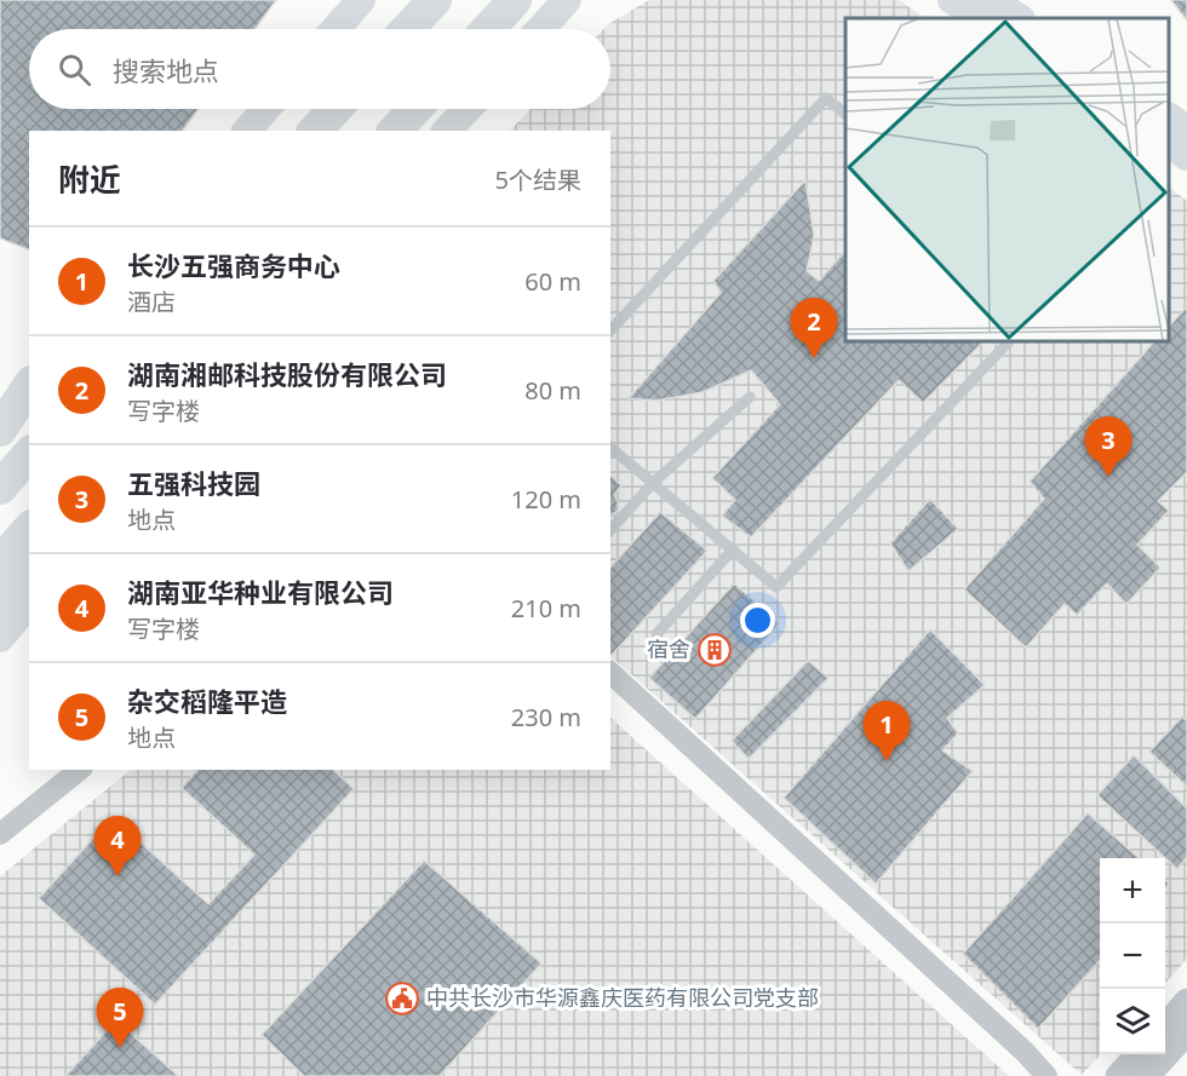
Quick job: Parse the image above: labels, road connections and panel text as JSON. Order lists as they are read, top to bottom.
{
  "places": {
    "building": ["宿舍"],
    "public building": ["中共长沙市华源鑫庆医药有限公司党支部"]
  },
  "page": {
    "search": "搜索地点",
    "heading": ["附近", "5个结果"],
    "list": [
      {
        "mark": "1",
        "name": "长沙五强商务中心",
        "note": "酒店",
        "value": "60 m"
      },
      {
        "mark": "2",
        "name": "湖南湘邮科技股份有限公司",
        "note": "写字楼",
        "value": "80 m"
      },
      {
        "mark": "3",
        "name": "五强科技园",
        "note": "地点",
        "value": "120 m"
      },
      {
        "mark": "4",
        "name": "湖南亚华种业有限公司",
        "note": "写字楼",
        "value": "210 m"
      },
      {
        "mark": "5",
        "name": "杂交稻隆平造",
        "note": "地点",
        "value": "230 m"
      }
    ],
    "pins": [
      "2",
      "3",
      "1",
      "4",
      "5"
    ],
    "map_buttons": ["+", "−"]
  }
}
